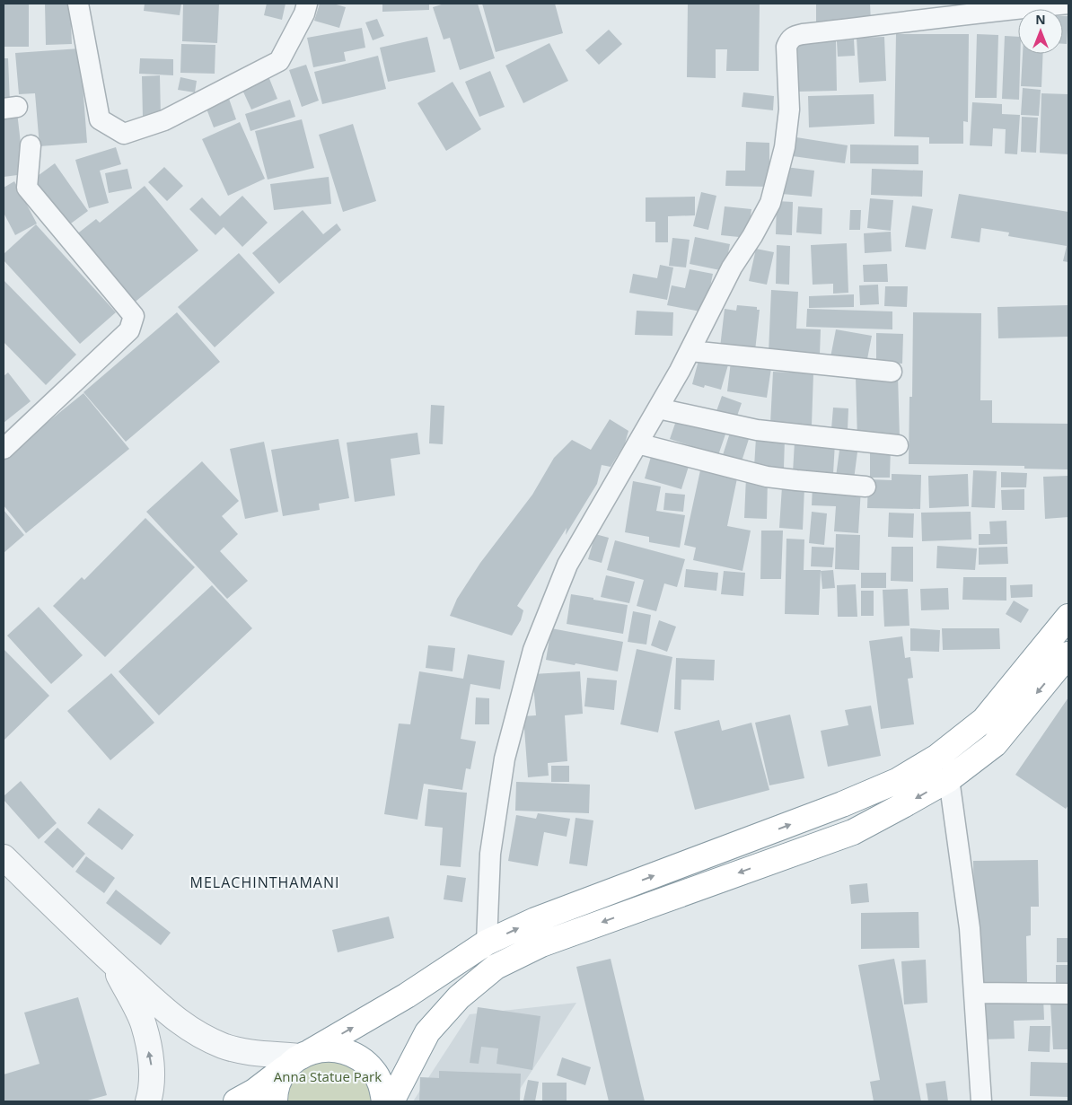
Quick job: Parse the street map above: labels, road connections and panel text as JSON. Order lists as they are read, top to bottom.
{
  "districts": ["MELACHINTHAMANI"],
  "parks": ["Anna Statue Park"],
  "north": "top"
}
